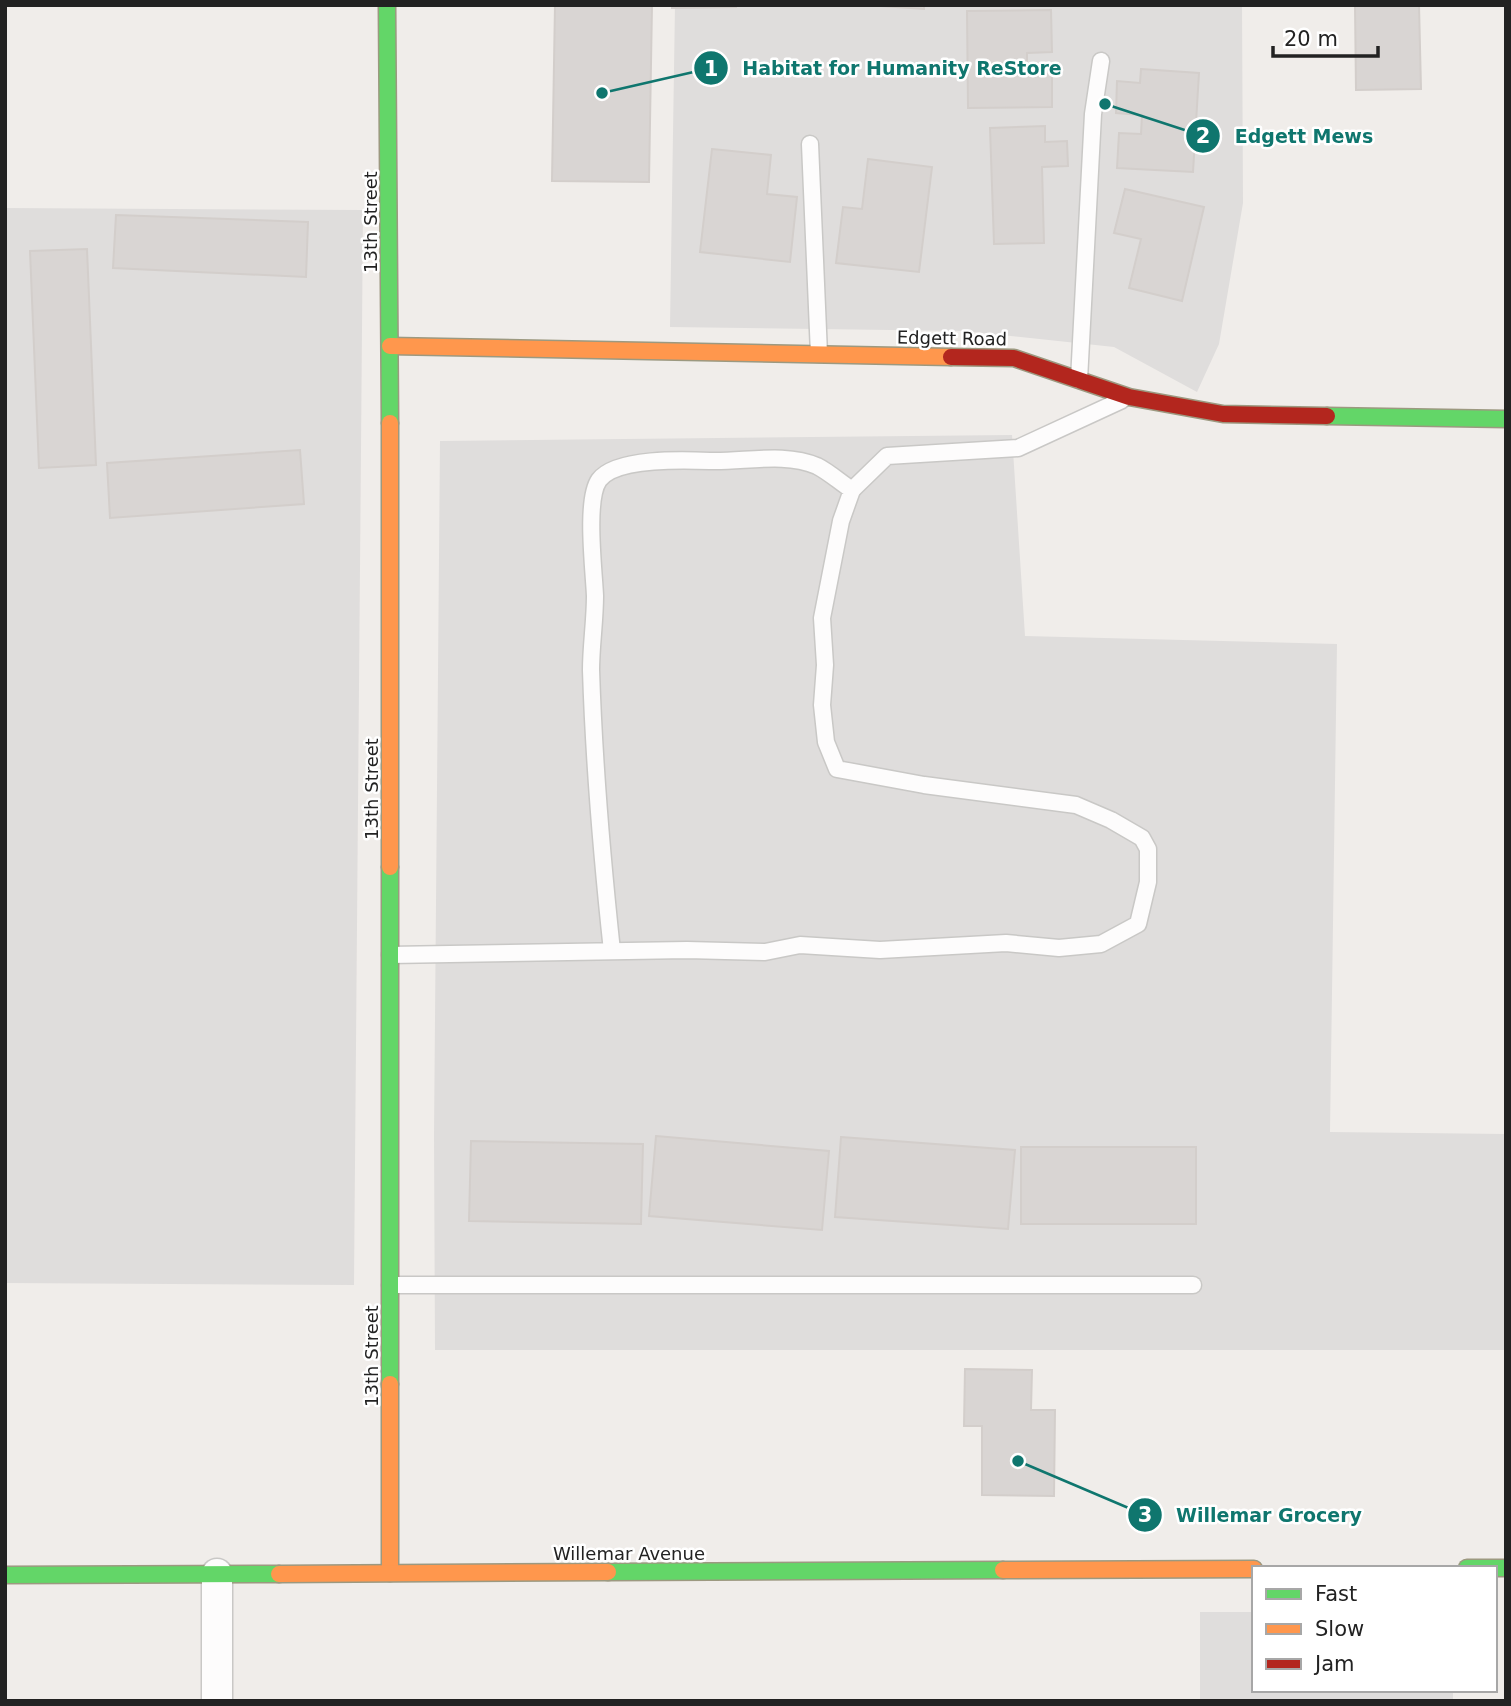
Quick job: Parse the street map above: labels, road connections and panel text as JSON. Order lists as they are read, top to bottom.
{
  "streets": {
    "street": ["13th Street", "Edgett Road", "Willemar Avenue"]
  },
  "crossings": [
    ["13th Street", "Edgett Road"],
    ["13th Street", "Willemar Avenue"]
  ],
  "places": ["Habitat for Humanity ReStore", "Edgett Mews", "Willemar Grocery"],
  "legend": ["Fast", "Slow", "Jam"],
  "scale_bar": "20 m"
}
